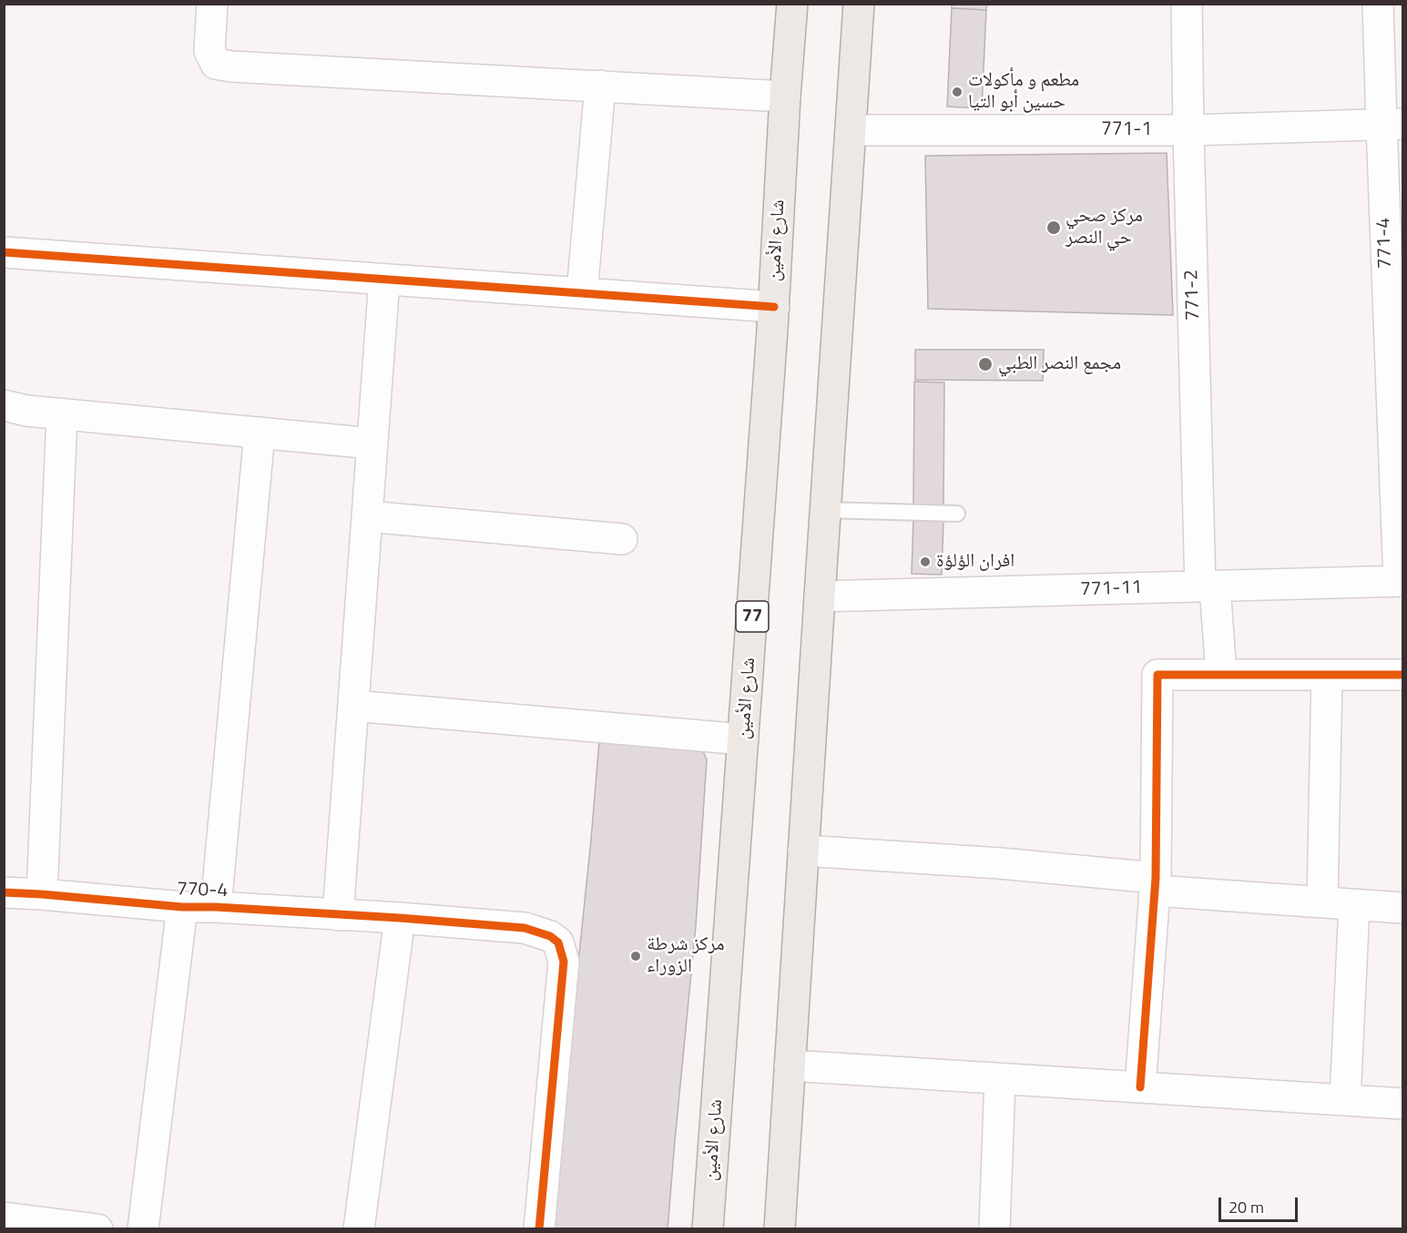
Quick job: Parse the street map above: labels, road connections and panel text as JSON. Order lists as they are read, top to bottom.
{
  "streets": {
    "main road": ["شارع الأمين", "77"],
    "street": [
      "771-1",
      "771-4",
      "771-2",
      "771-11",
      "770-4"
    ]
  },
  "crossings": [
    ["771-1", "771-4"],
    ["771-1", "771-2"],
    ["771-4", "771-11"],
    ["771-2", "771-11"]
  ],
  "places": [
    "مطعم و مأكولات حسين أبو التيا",
    "مركز صحي حي النصر",
    "مجمع النصر الطبي",
    "افران الؤلؤة",
    "مركز شرطة الزوراء"
  ],
  "scale_bar": "20 m"
}
